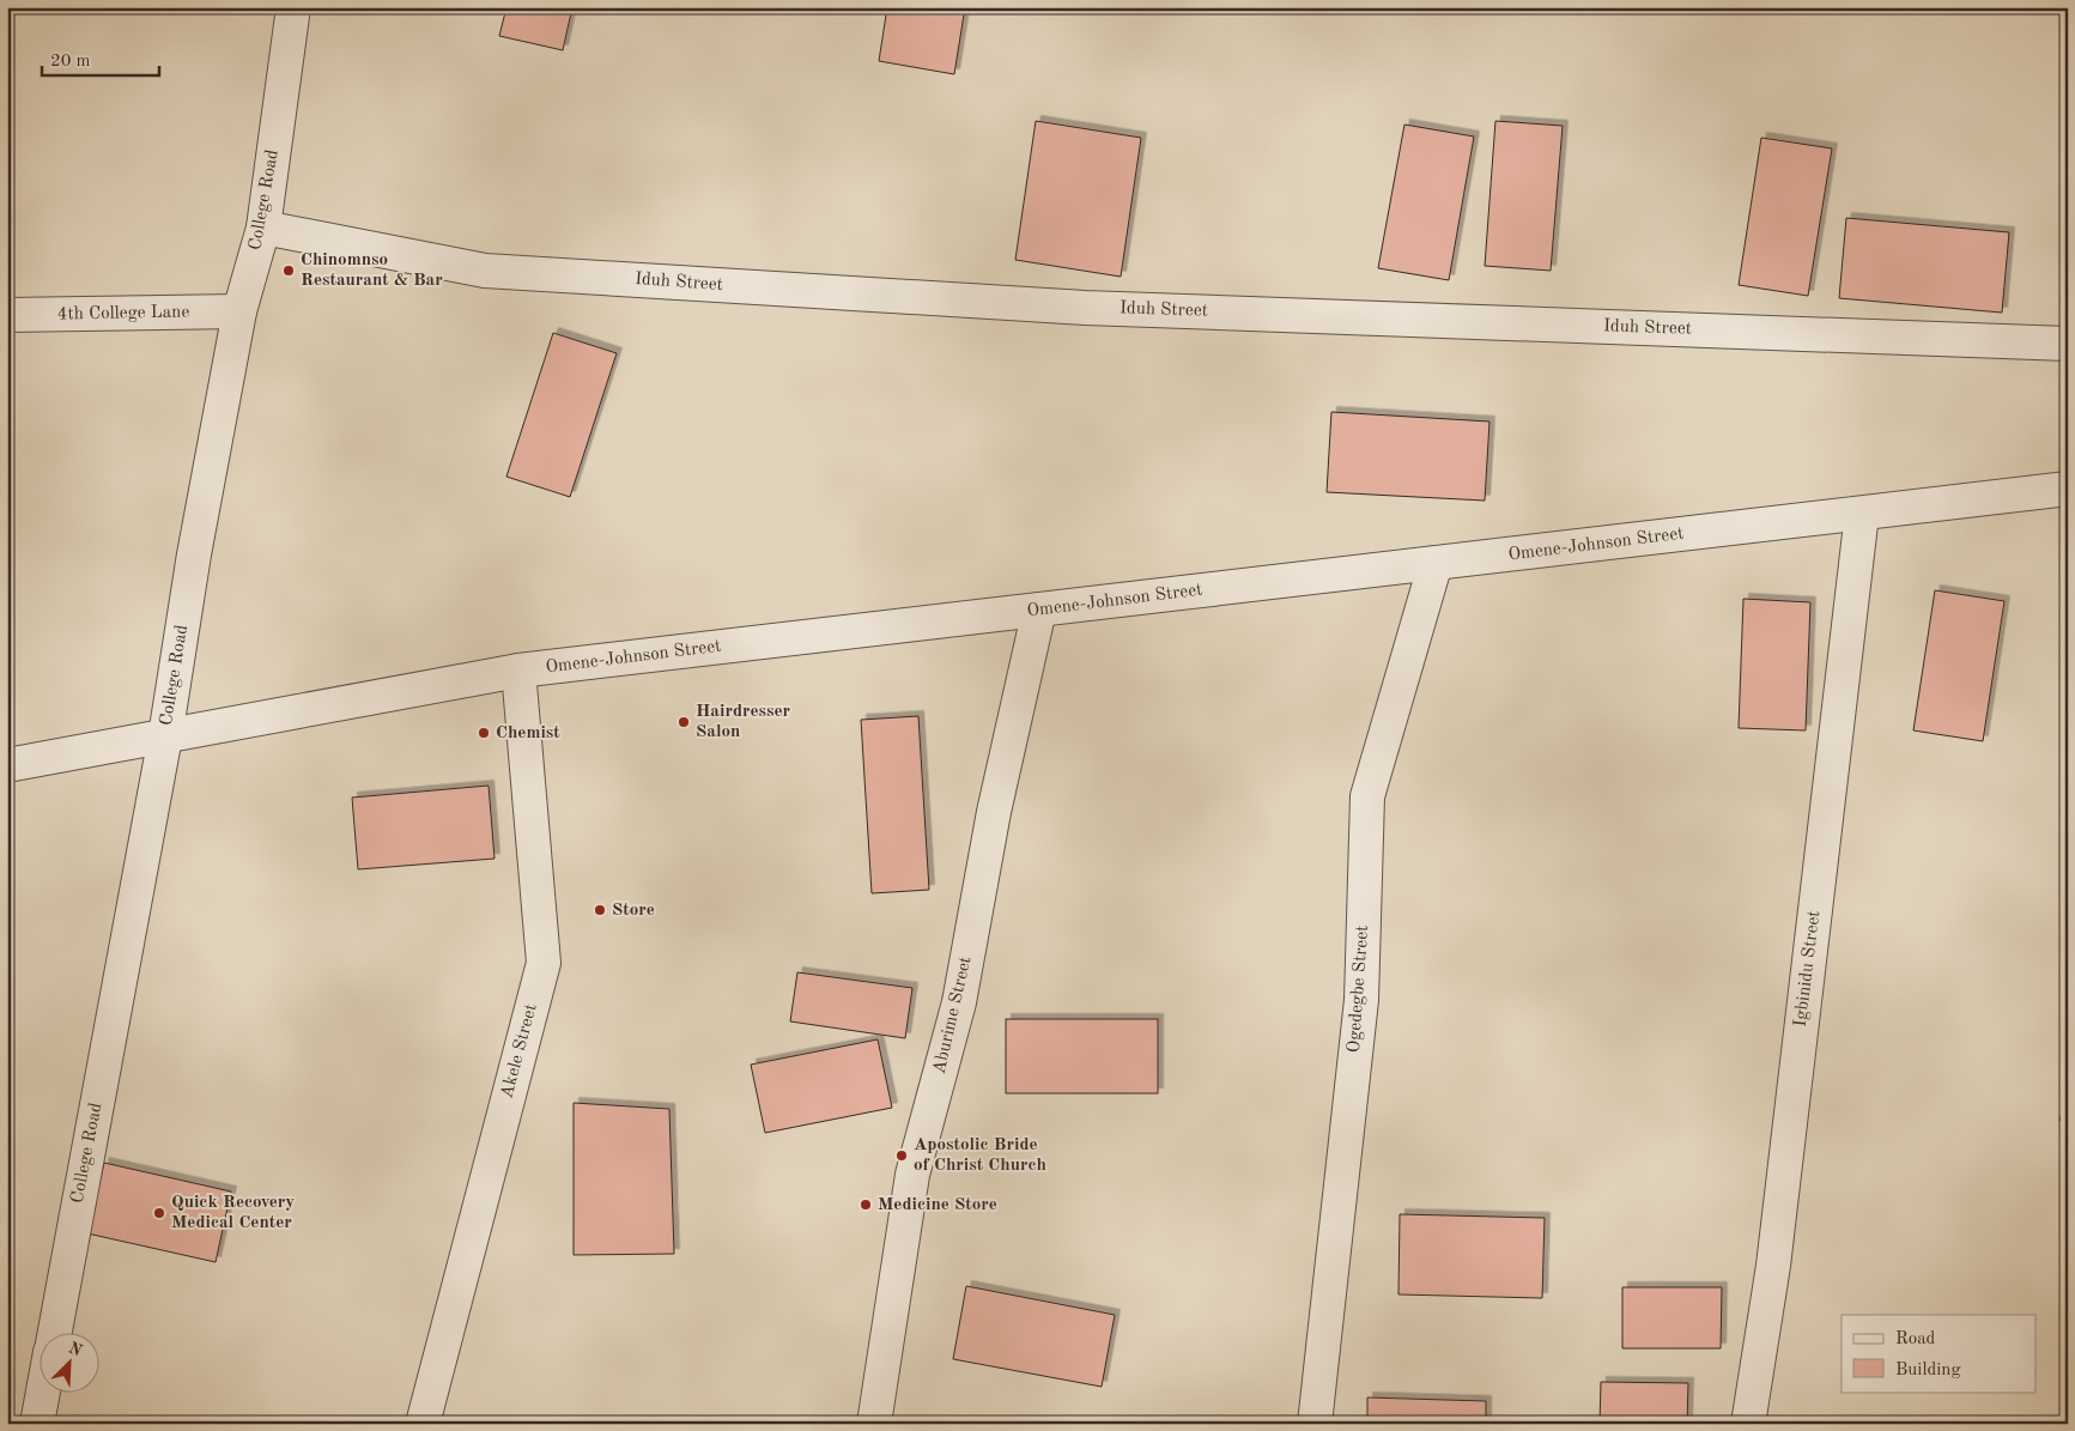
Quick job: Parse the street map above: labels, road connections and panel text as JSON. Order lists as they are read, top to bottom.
{
  "streets": {
    "street": [
      "College Road",
      "Iduh Street",
      "4th College Lane",
      "Omene-Johnson Street",
      "Igbinidu Street",
      "Ogedegbe Street",
      "Aburime Street",
      "Akele Street"
    ]
  },
  "crossings": [
    ["College Road", "Iduh Street"],
    ["College Road", "4th College Lane"],
    ["College Road", "Omene-Johnson Street"],
    ["Omene-Johnson Street", "Igbinidu Street"],
    ["Omene-Johnson Street", "Ogedegbe Street"],
    ["Omene-Johnson Street", "Aburime Street"],
    ["Omene-Johnson Street", "Akele Street"]
  ],
  "places": [
    "Chinomnso Restaurant & Bar",
    "Hairdresser Salon",
    "Chemist",
    "Store",
    "Apostolic Bride of Christ Church",
    "Medicine Store",
    "Quick Recovery Medical Center"
  ],
  "legend": ["Road", "Building"],
  "scale_bar": "20 m",
  "north": "top right"
}
